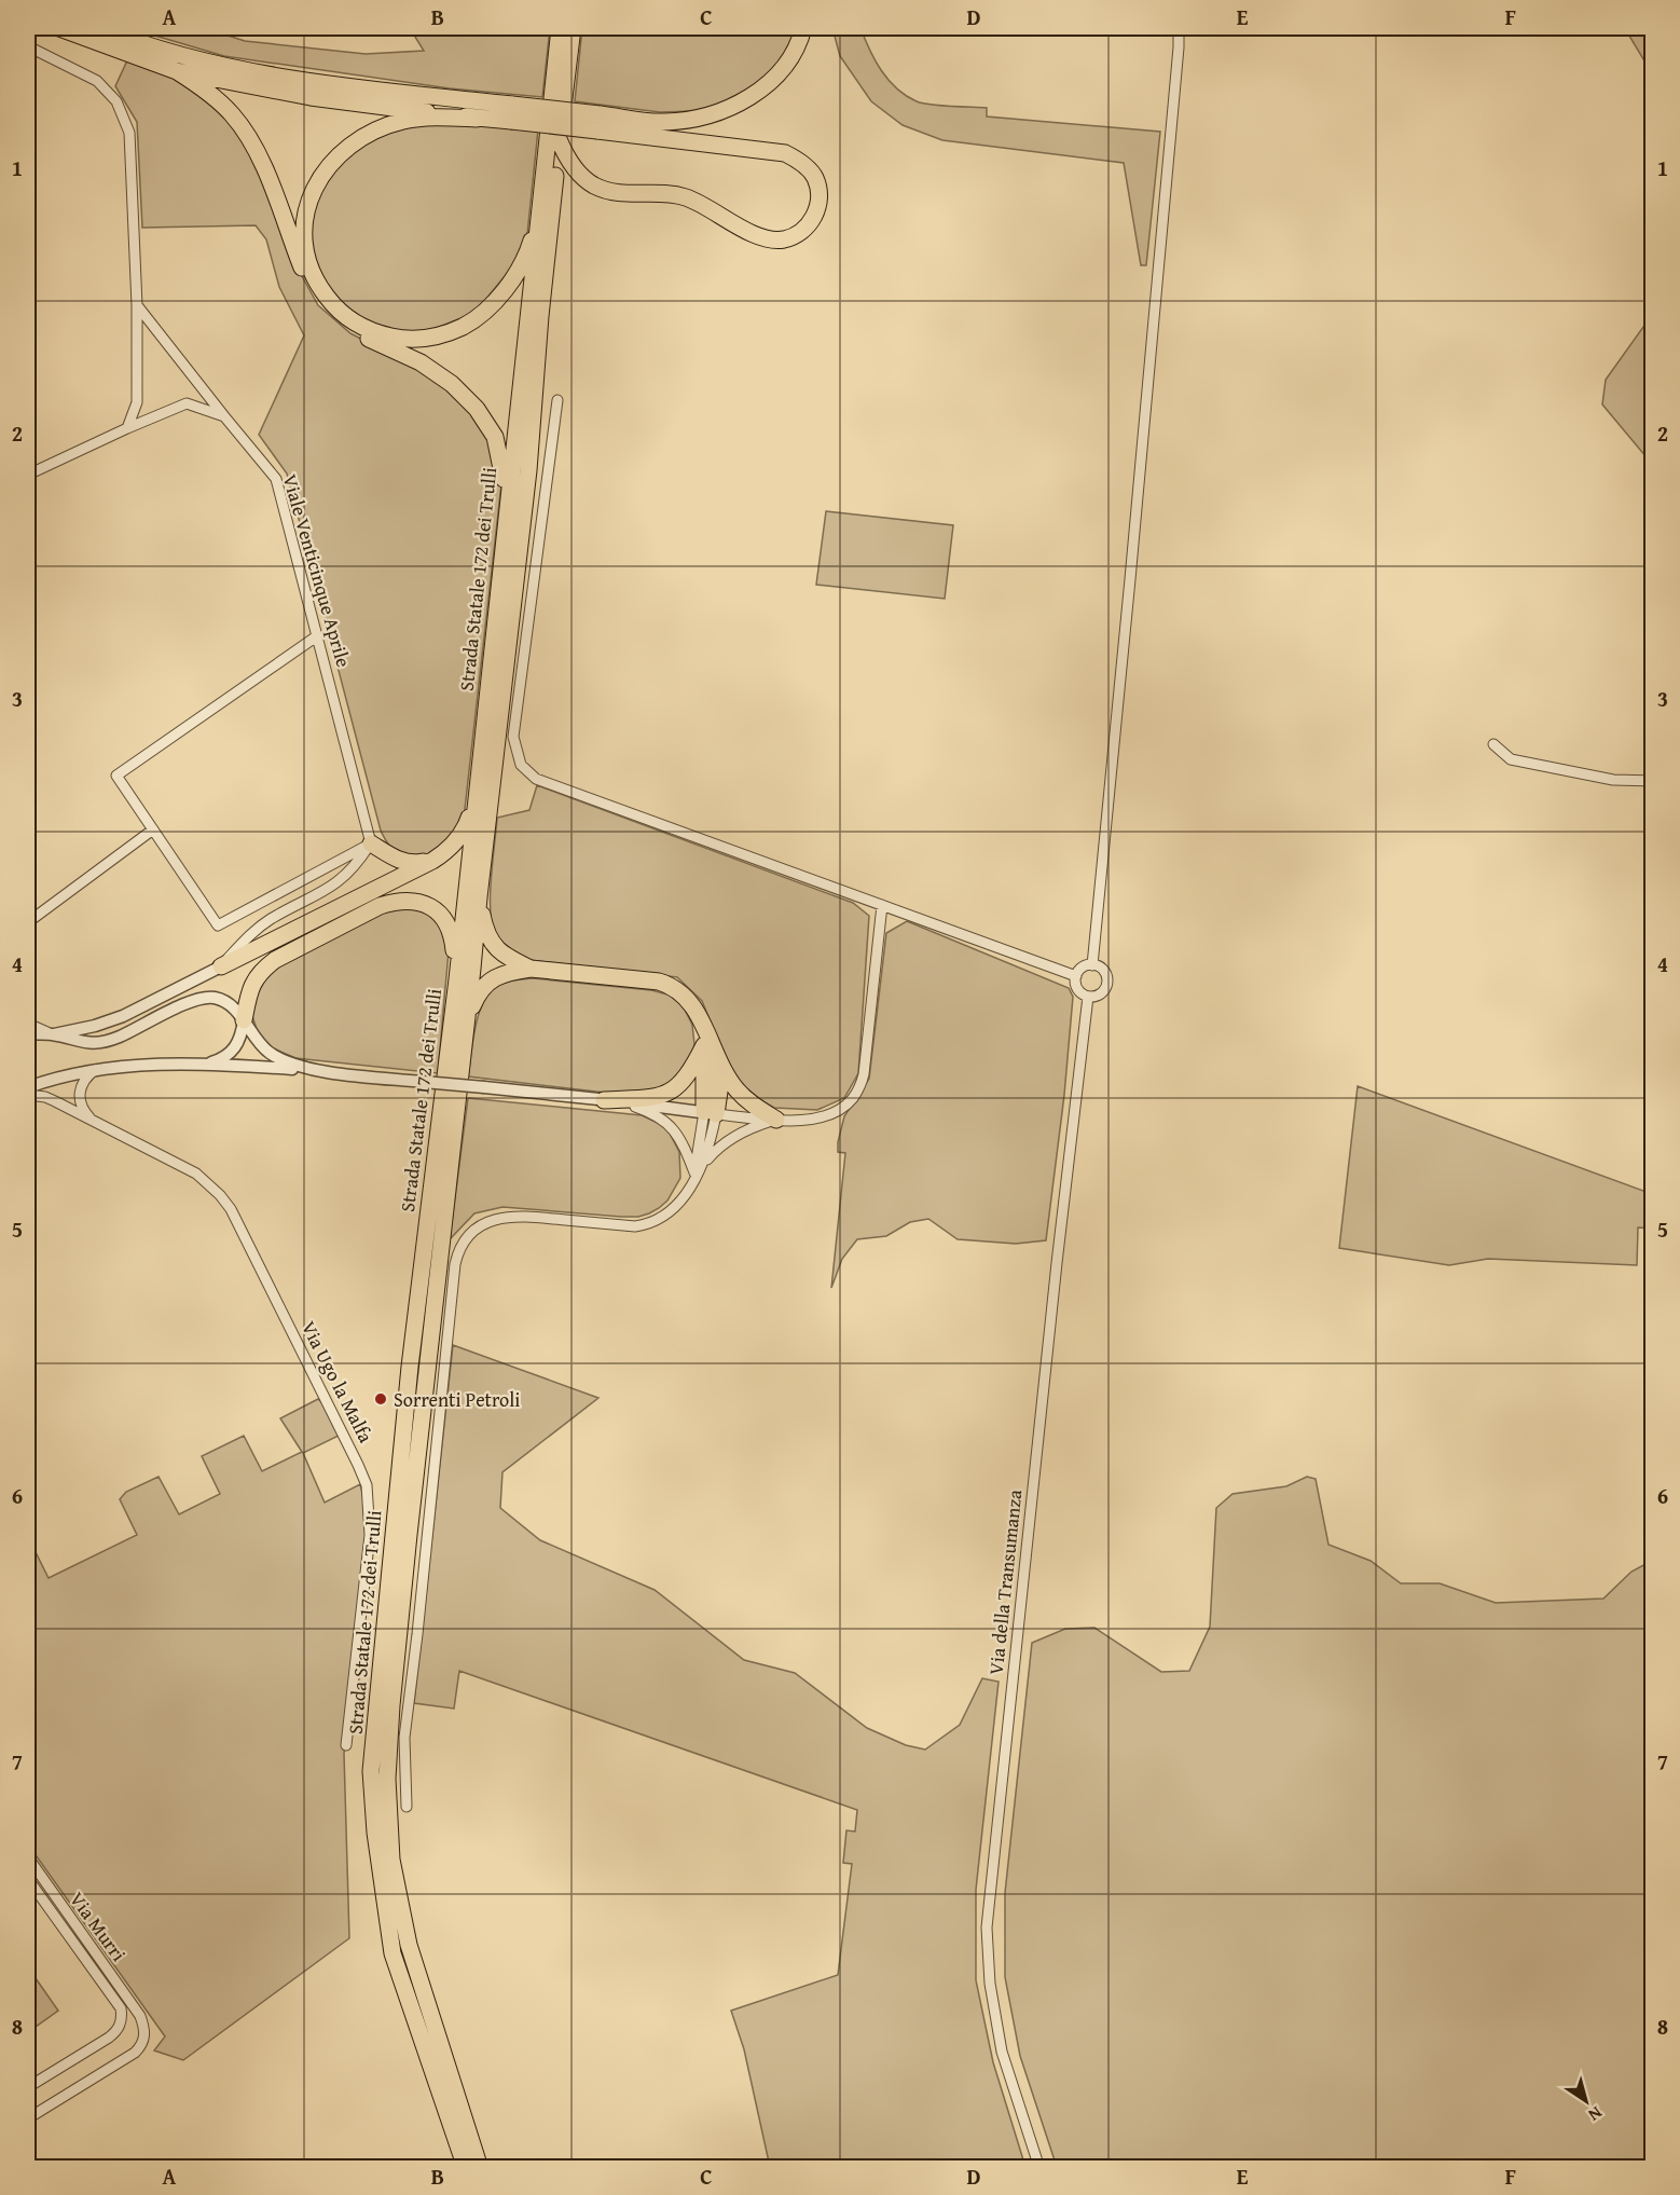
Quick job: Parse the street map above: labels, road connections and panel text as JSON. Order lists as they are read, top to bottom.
{
  "streets": {
    "highway": ["Strada Statale 172 dei Trulli"],
    "street": [
      "Viale Venticinque Aprile",
      "Via Ugo la Malfa",
      "Via della Transumanza",
      "Via Murri"
    ]
  },
  "places": ["Sorrenti Petroli"],
  "north": "bottom right",
  "grid": {
    "columns": [
      "A",
      "B",
      "C",
      "D",
      "E",
      "F"
    ],
    "rows": [
      "1",
      "2",
      "3",
      "4",
      "5",
      "6",
      "7",
      "8"
    ]
  }
}
